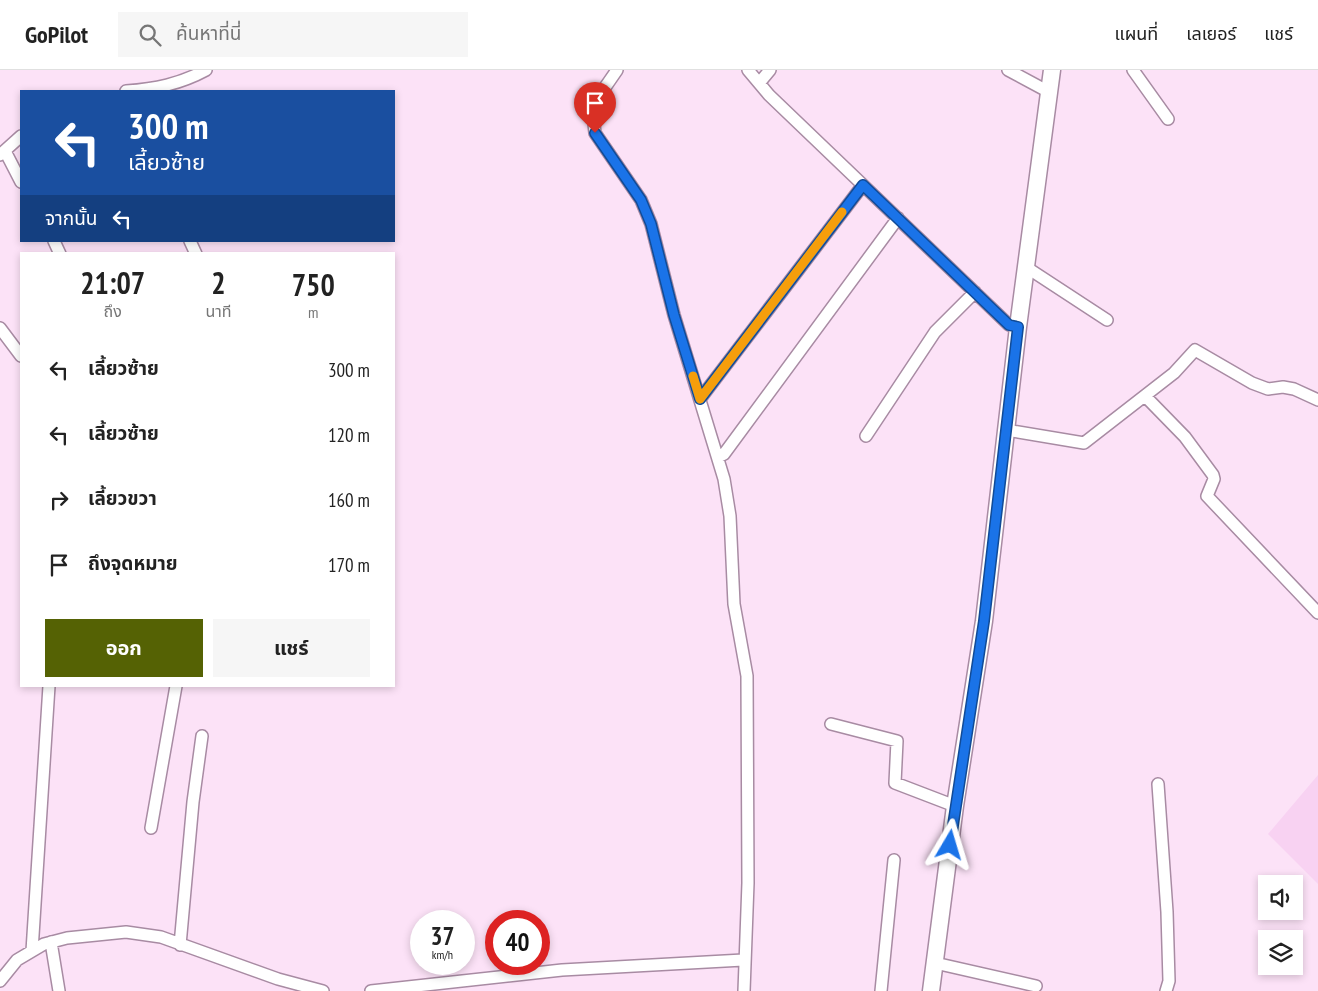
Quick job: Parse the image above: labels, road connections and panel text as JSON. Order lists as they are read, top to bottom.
{
  "page": {
    "header": "GoPilot",
    "search": "ค้นหาที่นี่",
    "nav": ["แผนที่", "เลเยอร์", "แชร์"],
    "turn": ["300 m", "เลี้ยวซ้าย"],
    "then": "จากนั้น",
    "eta": [
      "21:07",
      "ถึง",
      "2",
      "นาที",
      "750",
      "m"
    ],
    "list": [
      {
        "name": "เลี้ยวซ้าย",
        "value": "300 m"
      },
      {
        "name": "เลี้ยวซ้าย",
        "value": "120 m"
      },
      {
        "name": "เลี้ยวขวา",
        "value": "160 m"
      },
      {
        "name": "ถึงจุดหมาย",
        "value": "170 m"
      }
    ],
    "buttons": ["ออก", "แชร์"],
    "speed": "37 km/h",
    "limit": "40"
  }
}
